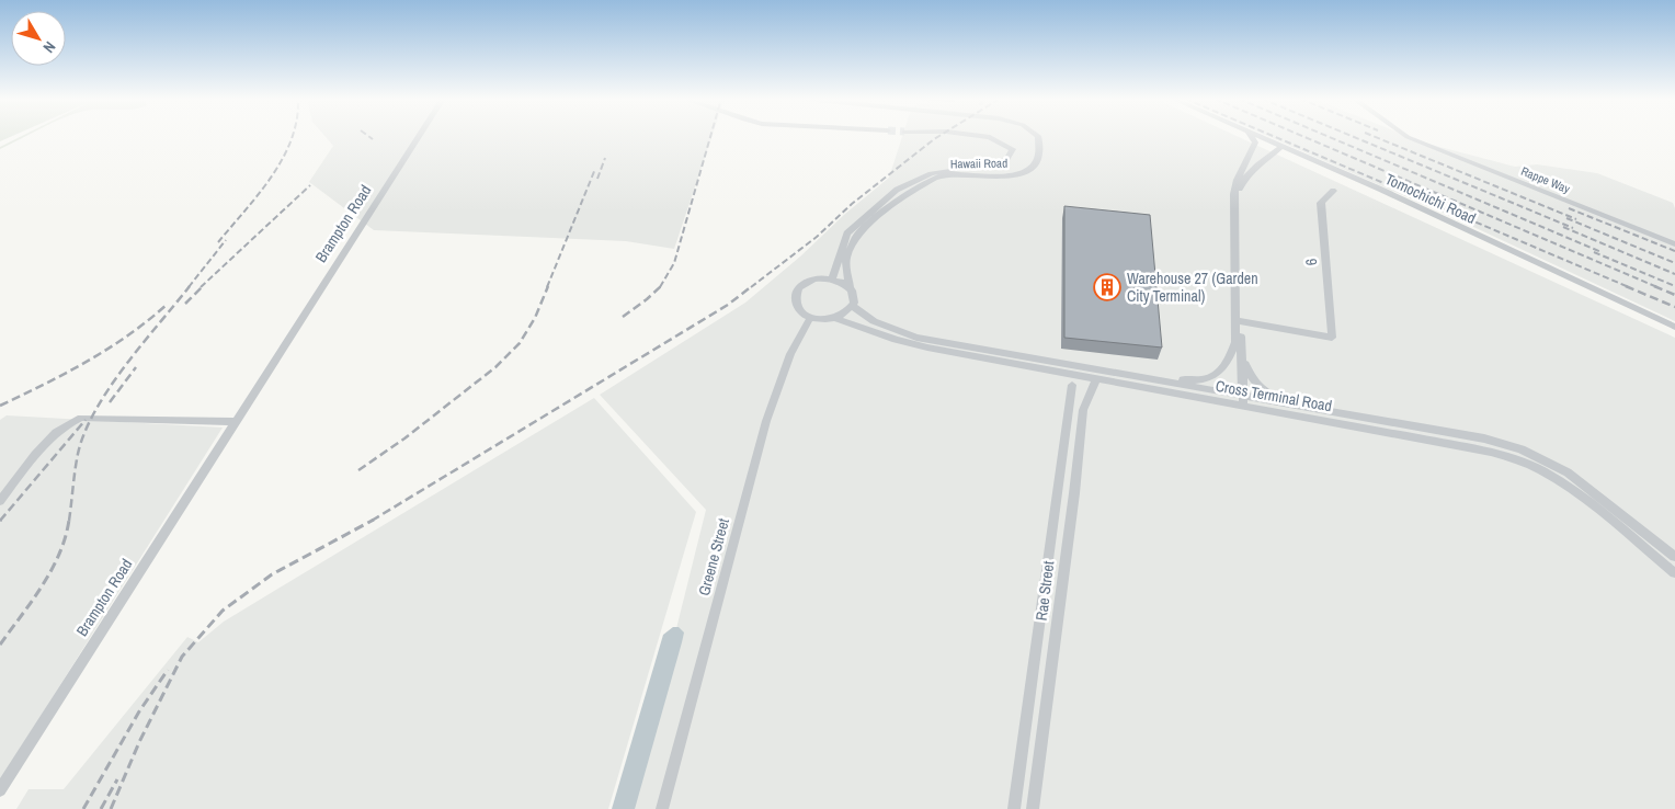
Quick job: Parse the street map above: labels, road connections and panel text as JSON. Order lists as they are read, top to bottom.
{
  "streets": {
    "street": [
      "Hawaii Road",
      "Rappe Way",
      "Tomochichi Road",
      "Brampton Road",
      "6",
      "Cross Terminal Road",
      "Greene Street",
      "Rae Street"
    ]
  },
  "crossings": [
    ["Hawaii Road", "Cross Terminal Road"],
    ["Hawaii Road", "Greene Street"],
    ["Cross Terminal Road", "Greene Street"],
    ["Cross Terminal Road", "Rae Street"]
  ],
  "places": {
    "building": ["Warehouse 27 (Garden City Terminal)"]
  },
  "north": "bottom right"
}
